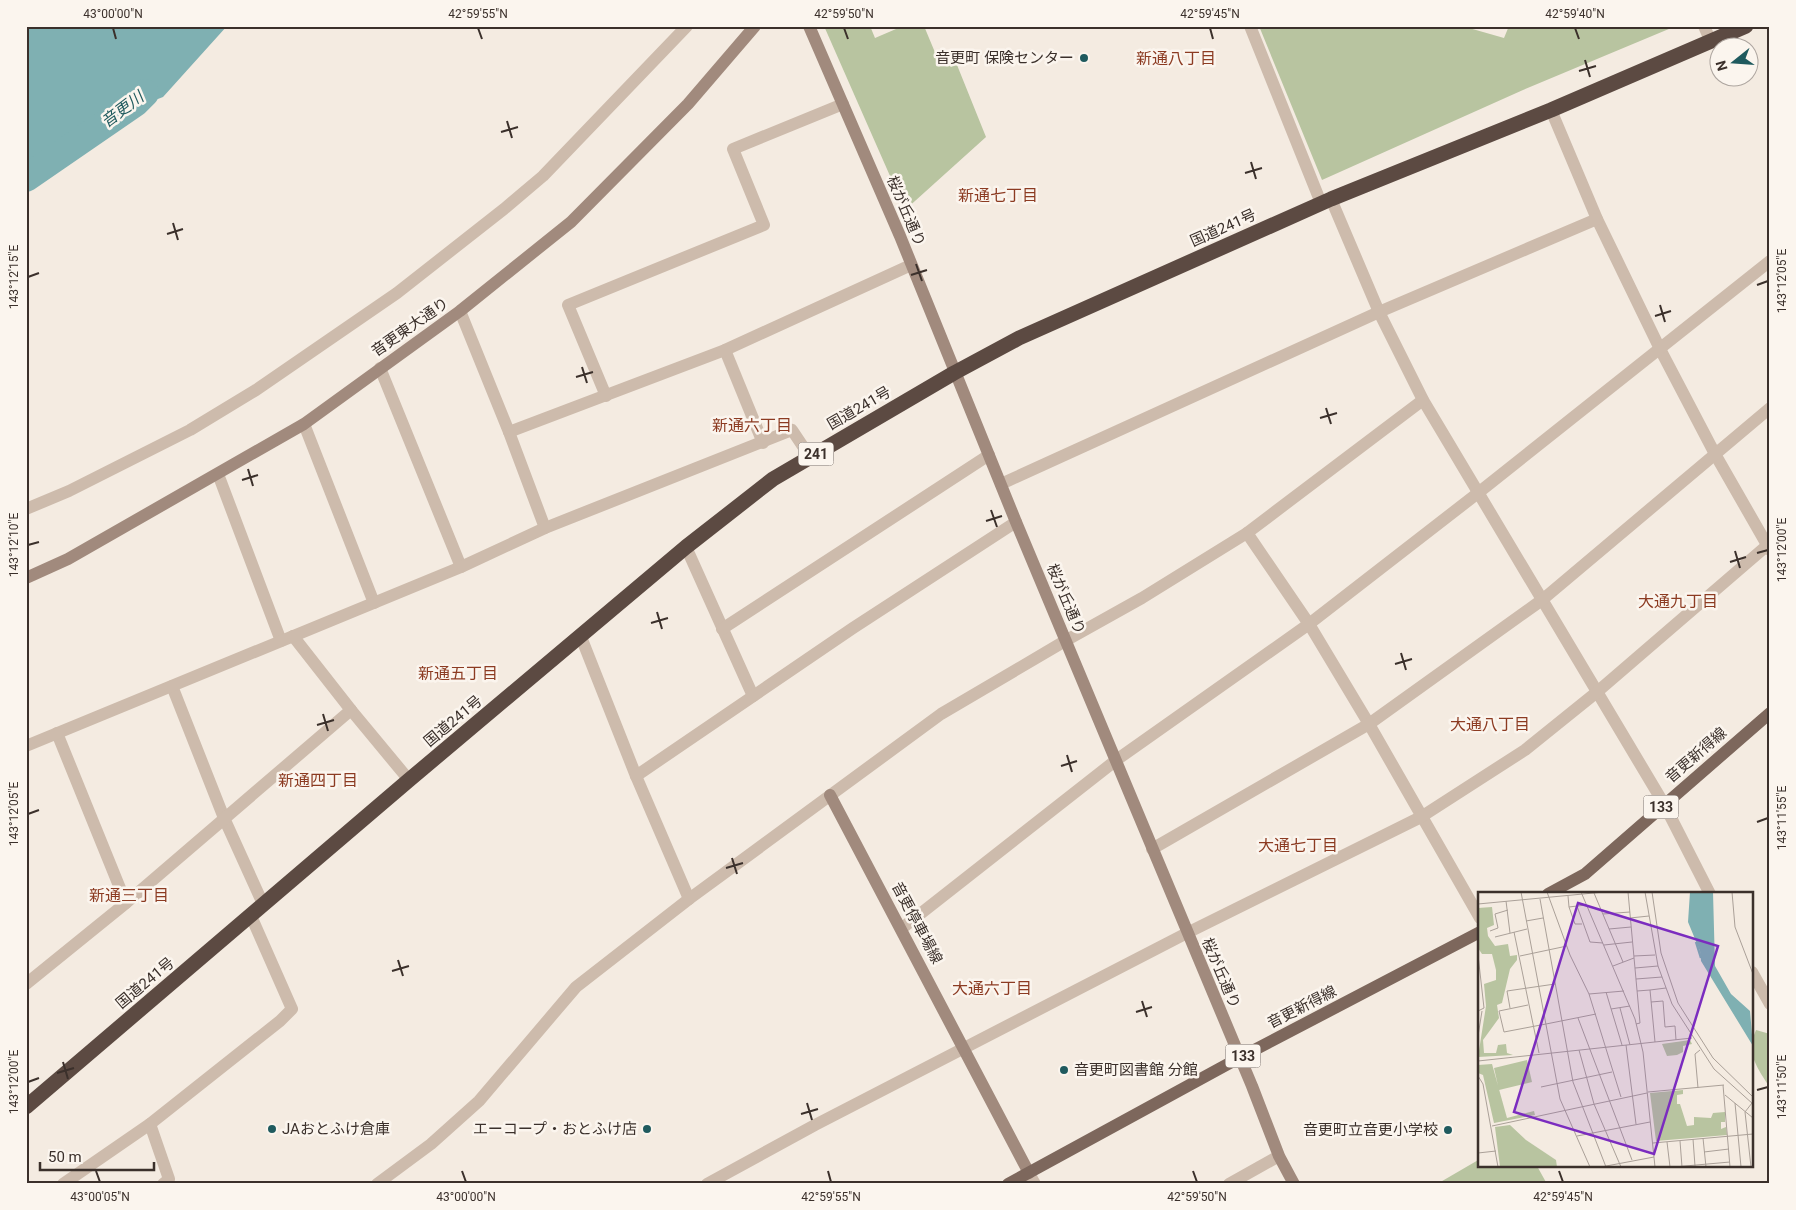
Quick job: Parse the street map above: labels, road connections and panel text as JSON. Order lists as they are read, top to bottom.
{
  "streets": {
    "highway": ["国道241号", "241"],
    "main road": ["音更新得線", "133"],
    "street": ["桜が丘通り", "音更東大通り", "音更停車場線"]
  },
  "crossings": [
    ["桜が丘通り", "国道241号"],
    ["桜が丘通り", "音更新得線"],
    ["音更新得線", "音更停車場線"]
  ],
  "districts": [
    "新通八丁目",
    "新通七丁目",
    "新通六丁目",
    "大通九丁目",
    "新通五丁目",
    "大通八丁目",
    "新通四丁目",
    "大通七丁目",
    "新通三丁目",
    "大通六丁目"
  ],
  "water": ["音更川"],
  "places": [
    "音更町 保険センター",
    "音更町図書館 分館",
    "JAおとふけ倉庫",
    "エーコープ・おとふけ店",
    "音更町立音更小学校"
  ],
  "scale_bar": "50 m",
  "north": "left",
  "coordinates": [
    "43°00'00\"N",
    "42°59'55\"N",
    "42°59'50\"N",
    "42°59'45\"N",
    "42°59'40\"N",
    "143°12'15\"E",
    "143°12'05\"E",
    "143°12'10\"E",
    "143°12'00\"E",
    "143°11'55\"E",
    "143°11'50\"E",
    "43°00'05\"N"
  ]
}
